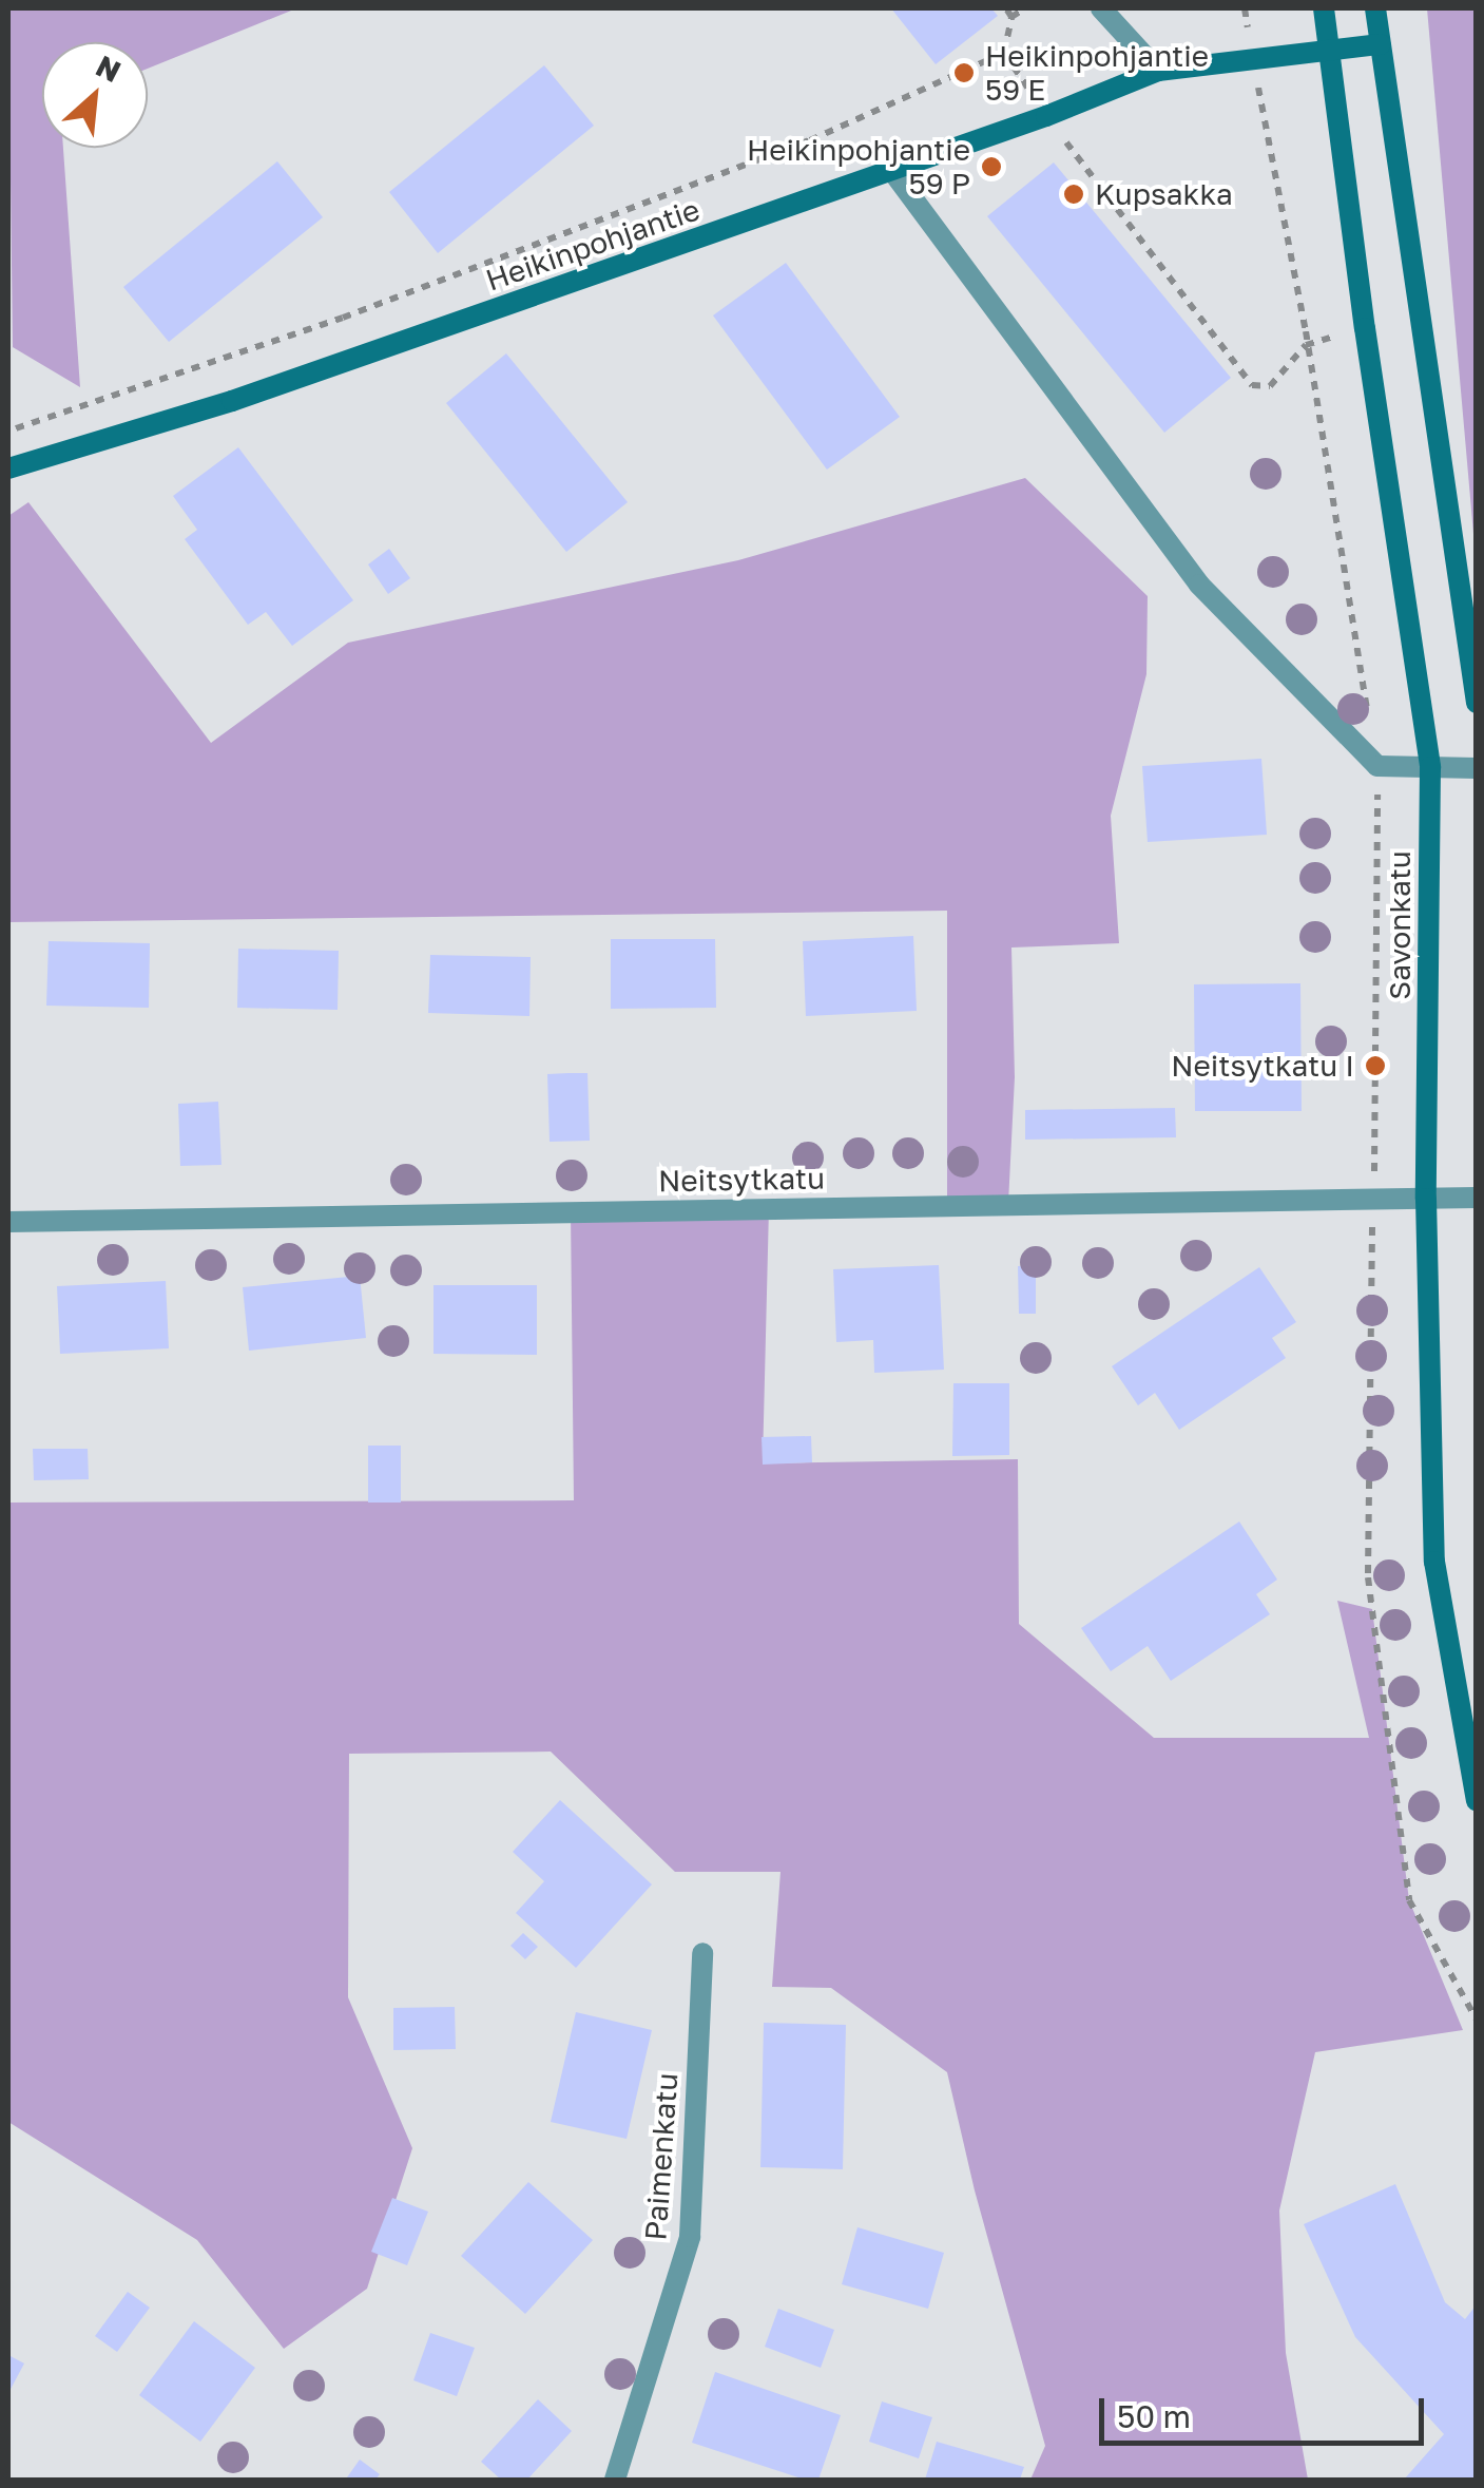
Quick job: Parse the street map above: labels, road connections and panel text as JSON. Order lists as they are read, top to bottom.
{
  "streets": {
    "main road": ["Heikinpohjantie", "Savonkatu"],
    "street": ["Neitsytkatu", "Paimenkatu"]
  },
  "crossings": [
    ["Heikinpohjantie", "Savonkatu"],
    ["Savonkatu", "Neitsytkatu"]
  ],
  "places": [
    "Heikinpohjantie 59 E",
    "Heikinpohjantie 59 P",
    "Kupsakka",
    "Neitsytkatu I"
  ],
  "scale_bar": "50 m",
  "north": "top right"
}
